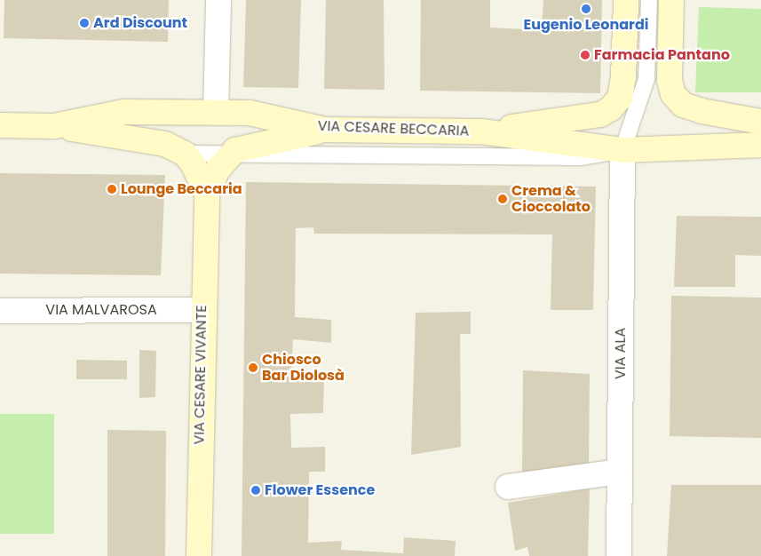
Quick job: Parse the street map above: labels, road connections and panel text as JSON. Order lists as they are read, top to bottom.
{
  "streets": {
    "main road": ["VIA CESARE BECCARIA", "VIA CESARE VIVANTE"],
    "street": ["VIA MALVAROSA", "VIA ALA"]
  },
  "crossings": [
    ["VIA CESARE BECCARIA", "VIA ALA"],
    ["VIA MALVAROSA", "VIA CESARE VIVANTE"]
  ],
  "places": [
    "Eugenio Leonardi",
    "Ard Discount",
    "Farmacia Pantano",
    "Lounge Beccaria",
    "Crema & Cioccolato",
    "Chiosco Bar Diolosà",
    "Flower Essence"
  ]
}
